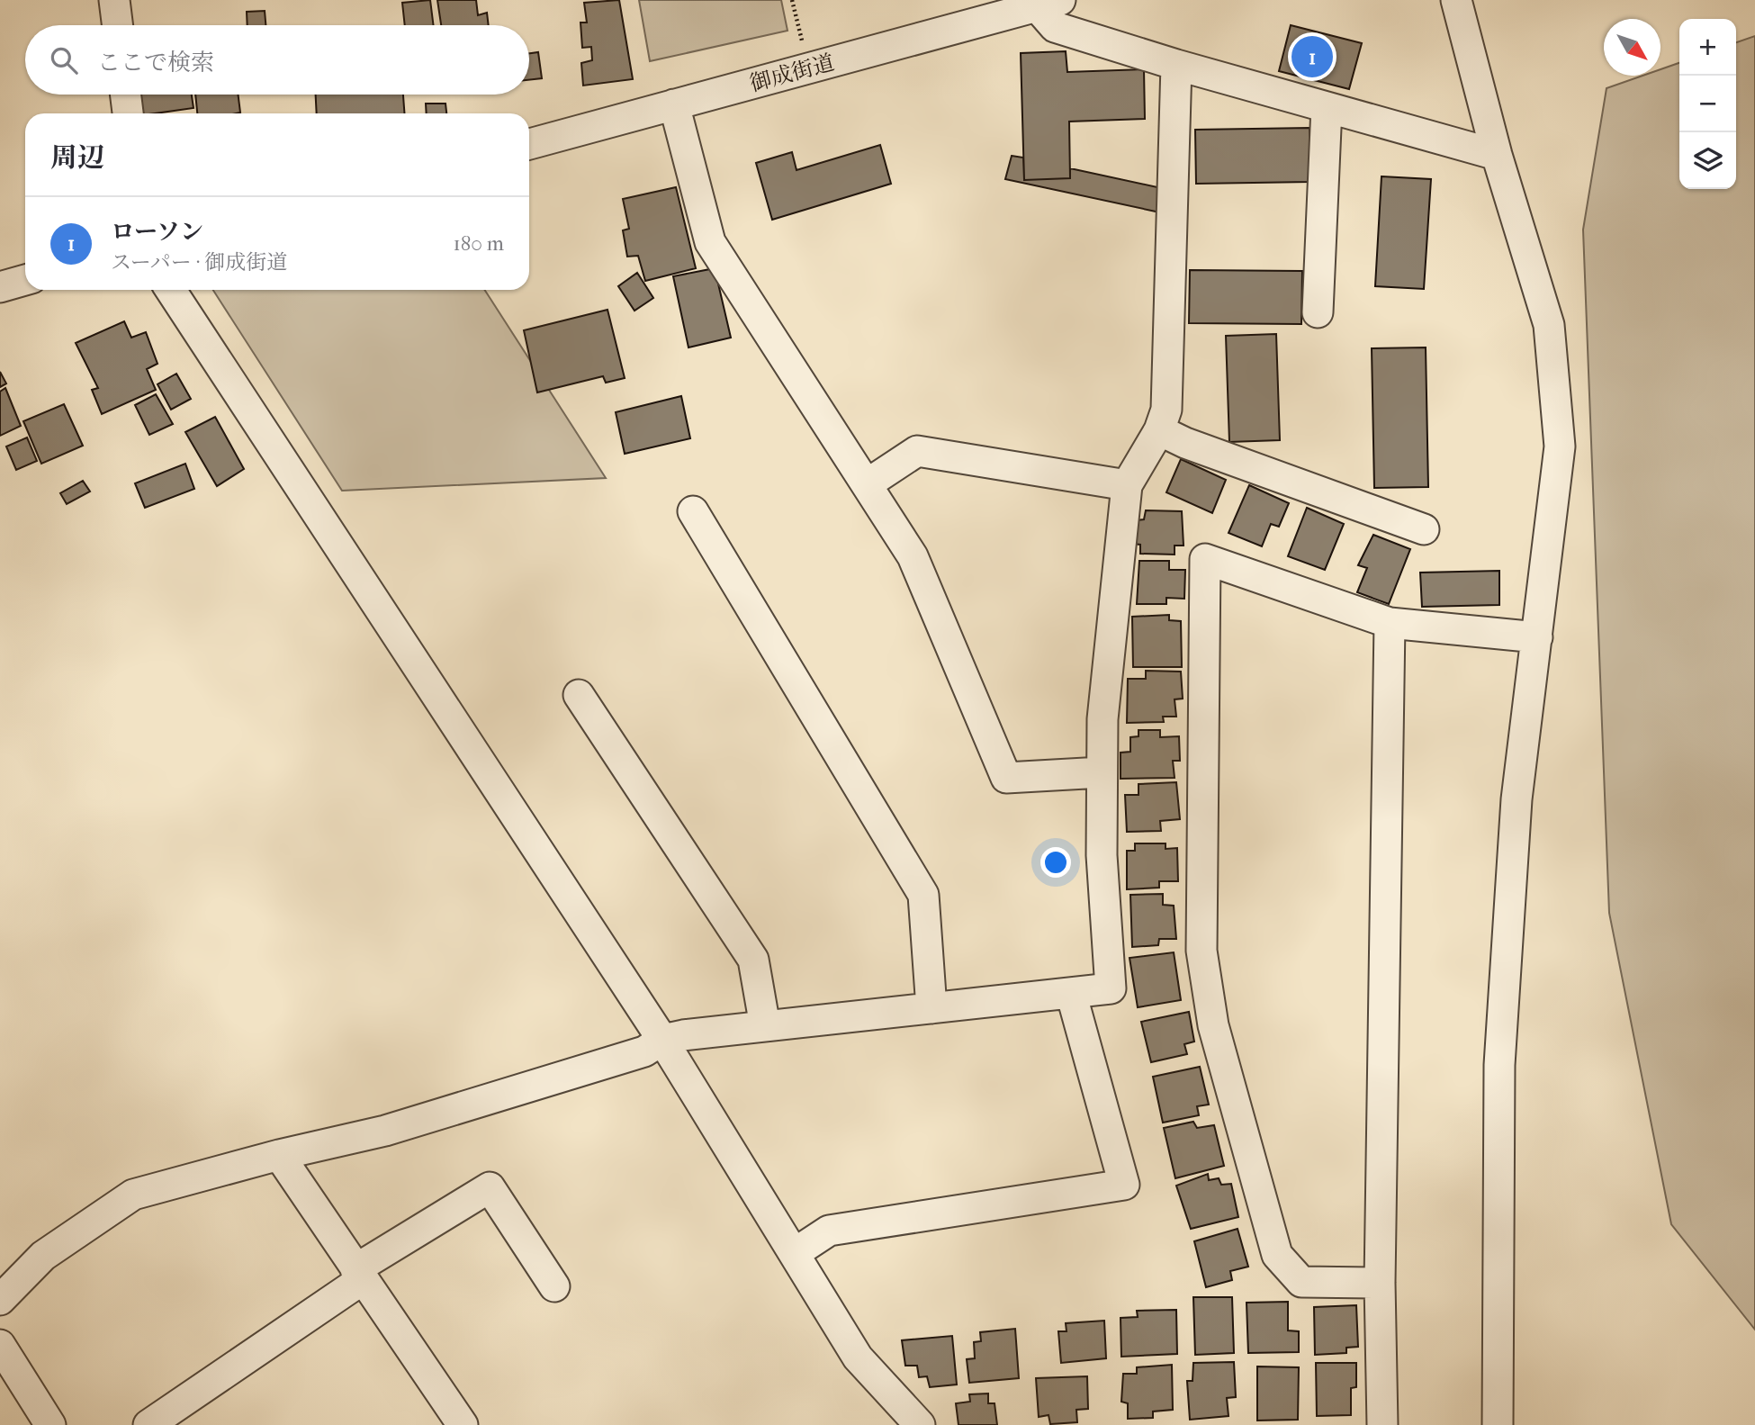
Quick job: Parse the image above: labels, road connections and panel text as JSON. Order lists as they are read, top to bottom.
{
  "streets": {
    "street": ["御成街道"]
  },
  "north": "bottom right",
  "page": {
    "map_buttons": ["+", "−"],
    "search": "ここで検索",
    "pins": "1",
    "heading": "周辺",
    "list": [
      {
        "mark": "1",
        "name": "ローソン",
        "note": "スーパー · 御成街道",
        "value": "180 m"
      }
    ]
  }
}
